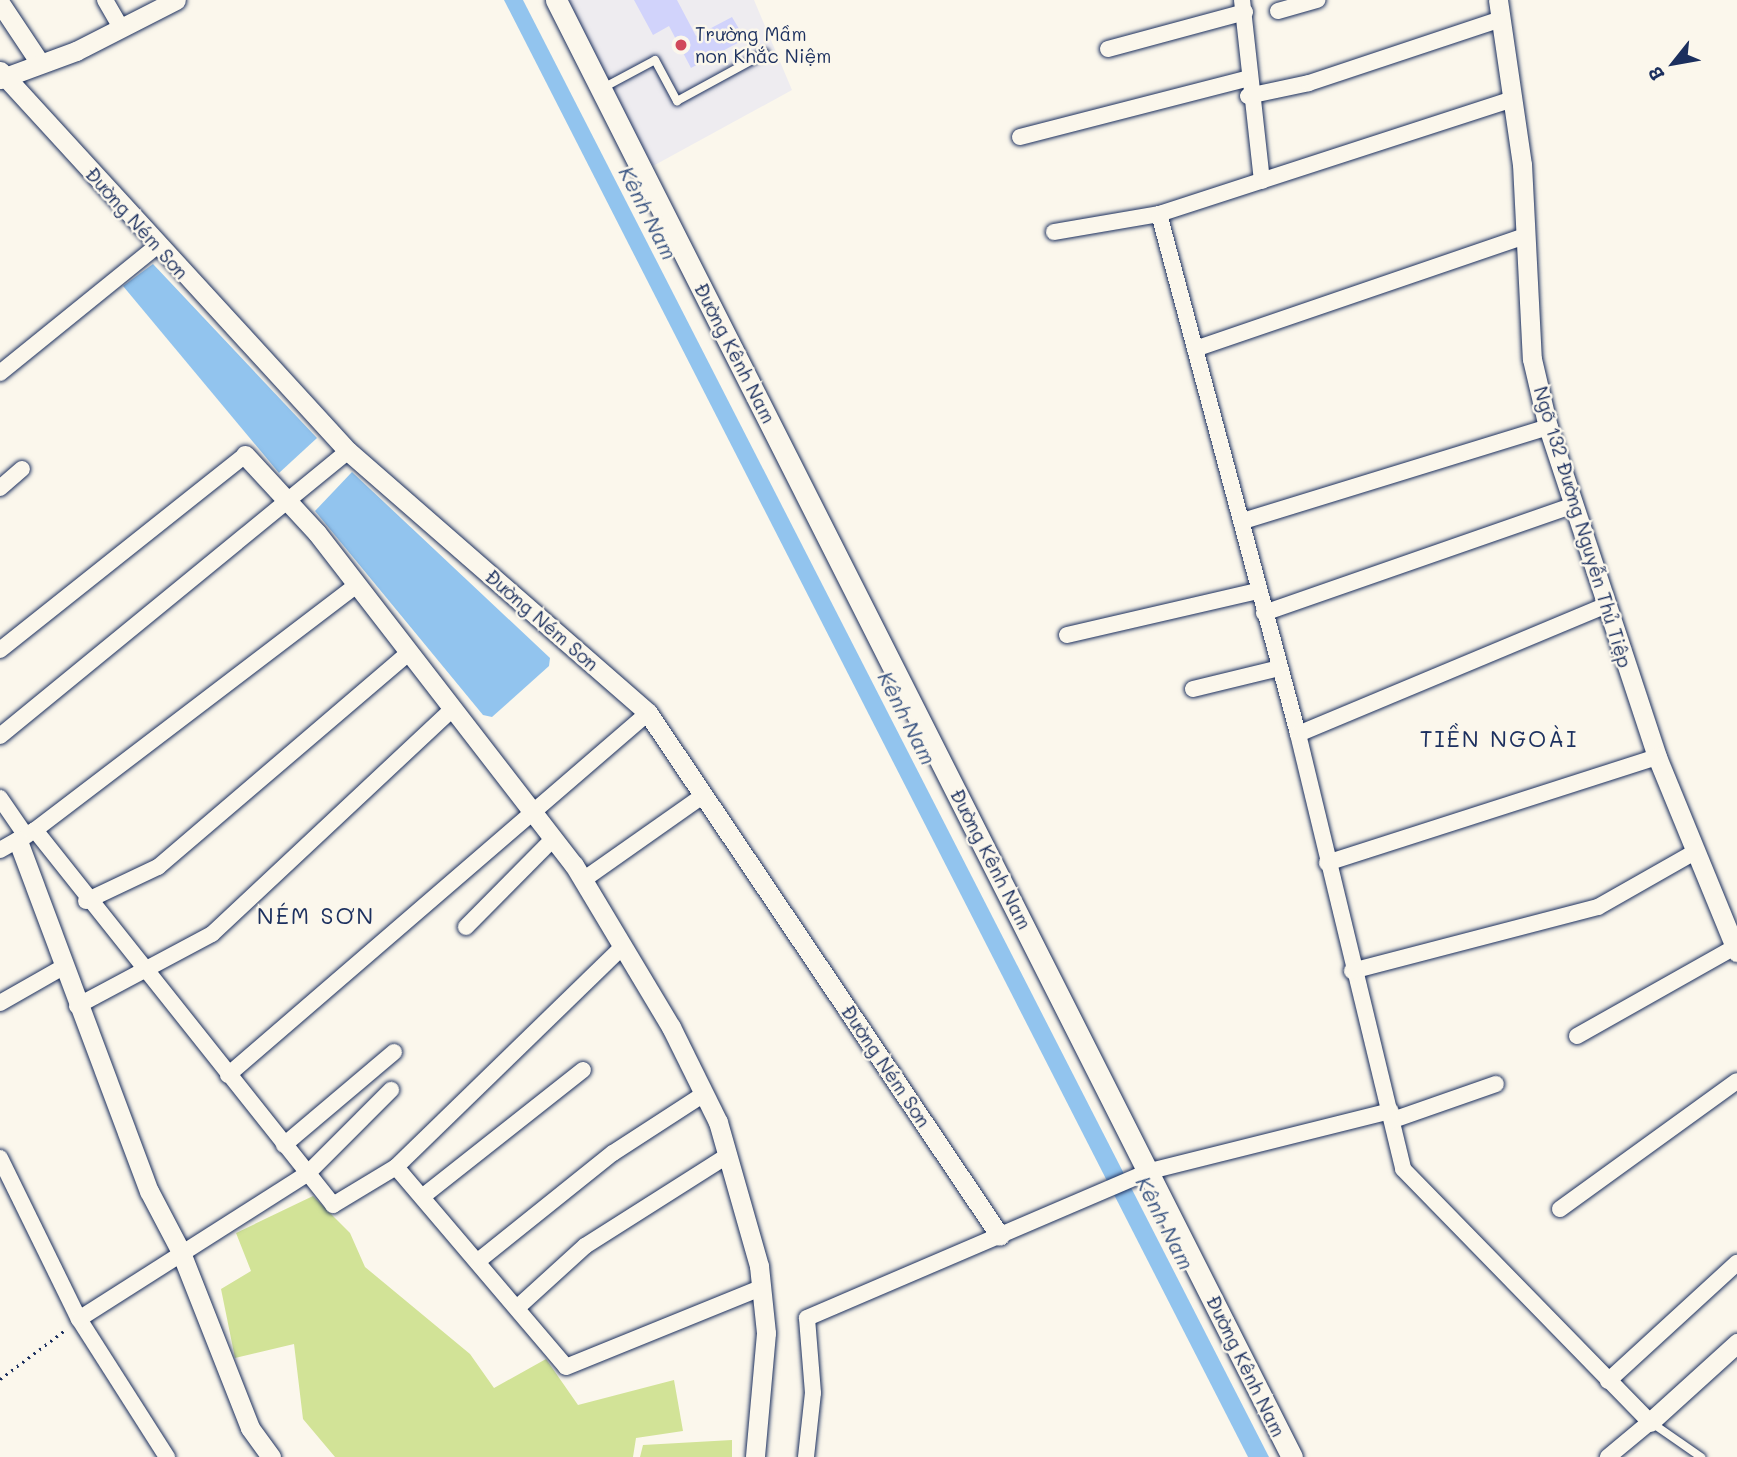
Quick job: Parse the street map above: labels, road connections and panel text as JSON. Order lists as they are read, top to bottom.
{
  "streets": {
    "main road": ["Đường Kênh Nam"],
    "street": ["Đường Ném Sơn", "Ngõ 132 Đường Nguyễn Thủ Tiệp"]
  },
  "districts": ["TIỀN NGOÀI", "NÉM SƠN"],
  "water": ["Kênh Nam"],
  "places": ["Trường Mầm non Khắc Niệm"],
  "north": "bottom left"
}
